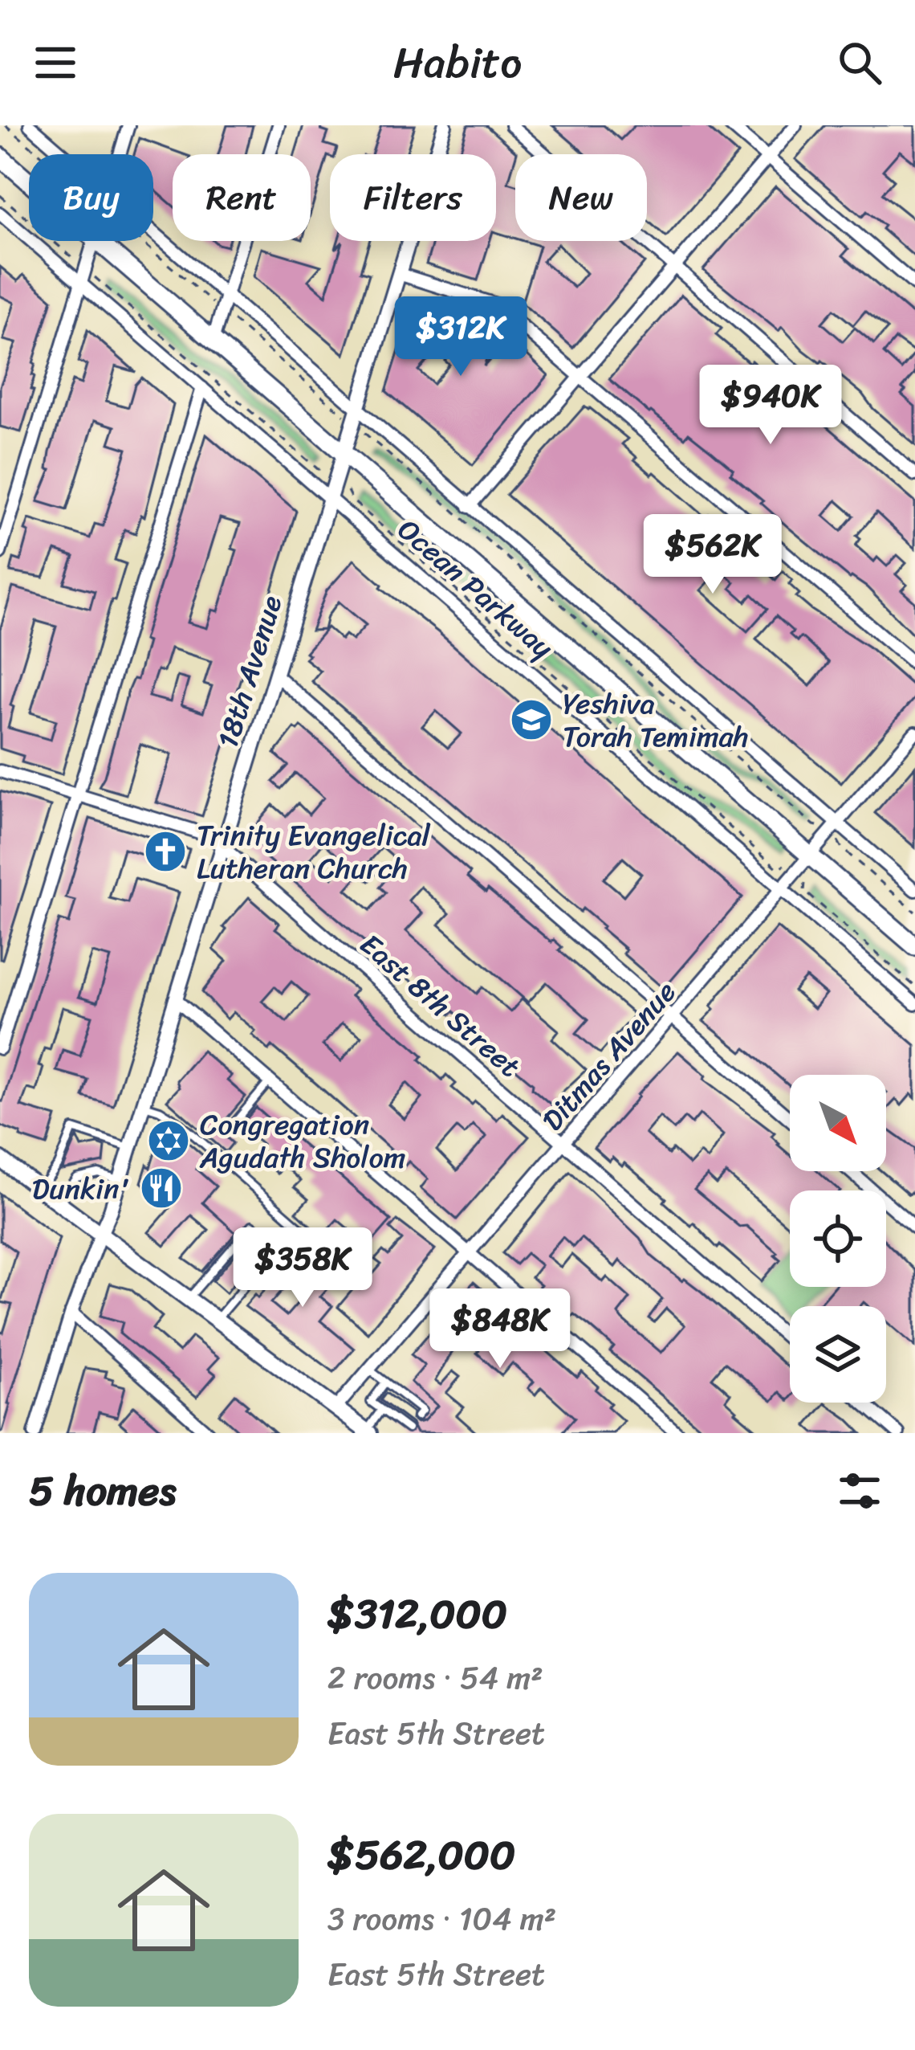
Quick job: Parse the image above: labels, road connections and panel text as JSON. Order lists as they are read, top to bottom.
{
  "streets": {
    "main road": ["Ocean Parkway"],
    "street": ["18th Avenue", "East 8th Street", "Ditmas Avenue"]
  },
  "crossings": [
    ["Ocean Parkway", "18th Avenue"],
    ["Ocean Parkway", "Ditmas Avenue"],
    ["18th Avenue", "East 8th Street"],
    ["East 8th Street", "Ditmas Avenue"]
  ],
  "places": {
    "school or university": ["Yeshiva Torah Temimah"],
    "church": ["Trinity Evangelical Lutheran Church"],
    "synagogue": ["Congregation Agudath Sholom"],
    "restaurant": ["Dunkin'"]
  },
  "north": "bottom right",
  "page": {
    "header": "Habito",
    "chip": [
      "Buy",
      "Rent",
      "Filters",
      "New"
    ],
    "price": [
      "$312K",
      "$940K",
      "$562K",
      "$358K",
      "$848K"
    ],
    "heading": "5 homes",
    "list": [
      {
        "name": "$312,000",
        "note": "2 rooms · 54 m² · East 5th Street"
      },
      {
        "name": "$562,000",
        "note": "3 rooms · 104 m² · East 5th Street"
      }
    ]
  }
}
